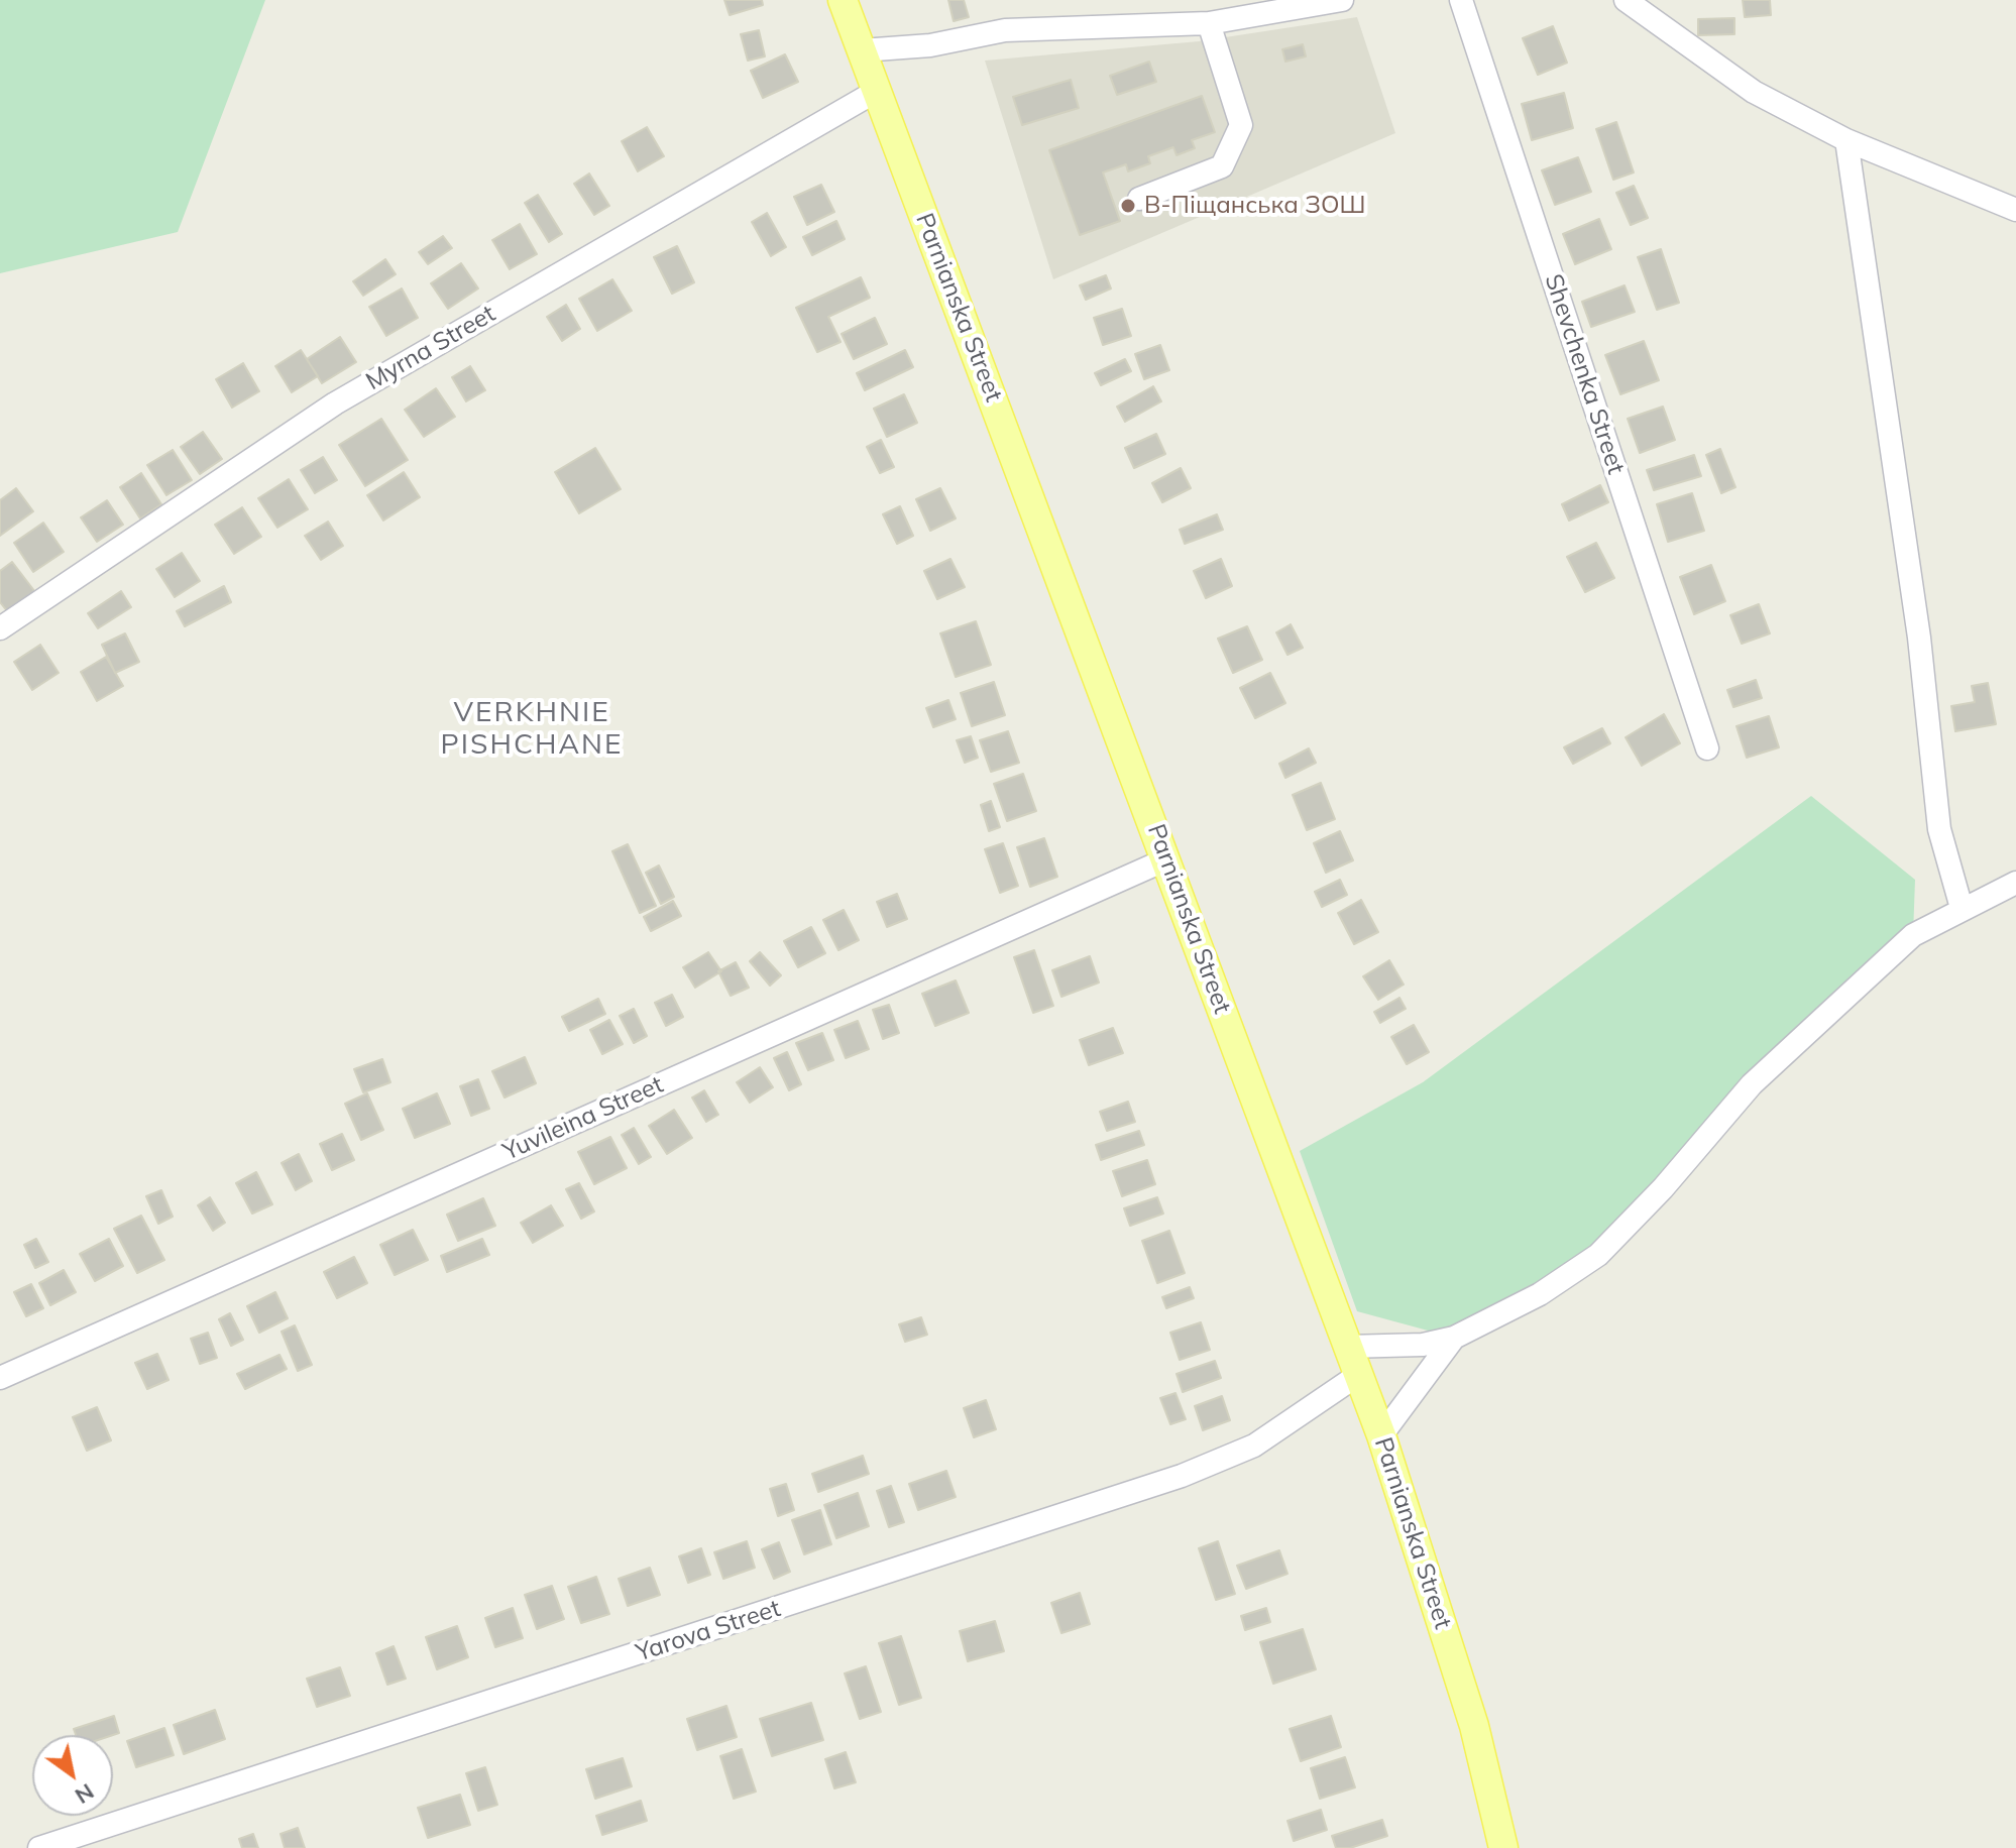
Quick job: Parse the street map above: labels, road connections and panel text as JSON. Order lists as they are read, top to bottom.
{
  "streets": {
    "main road": ["Parnianska Street"],
    "street": [
      "Myrna Street",
      "Shevchenka Street",
      "Yuvileina Street",
      "Yarova Street"
    ]
  },
  "crossings": [
    ["Parnianska Street", "Myrna Street"],
    ["Parnianska Street", "Yuvileina Street"],
    ["Parnianska Street", "Yarova Street"]
  ],
  "districts": ["VERKHNIE PISHCHANE"],
  "places": ["В-Піщанська ЗОШ"],
  "north": "bottom right"
}
